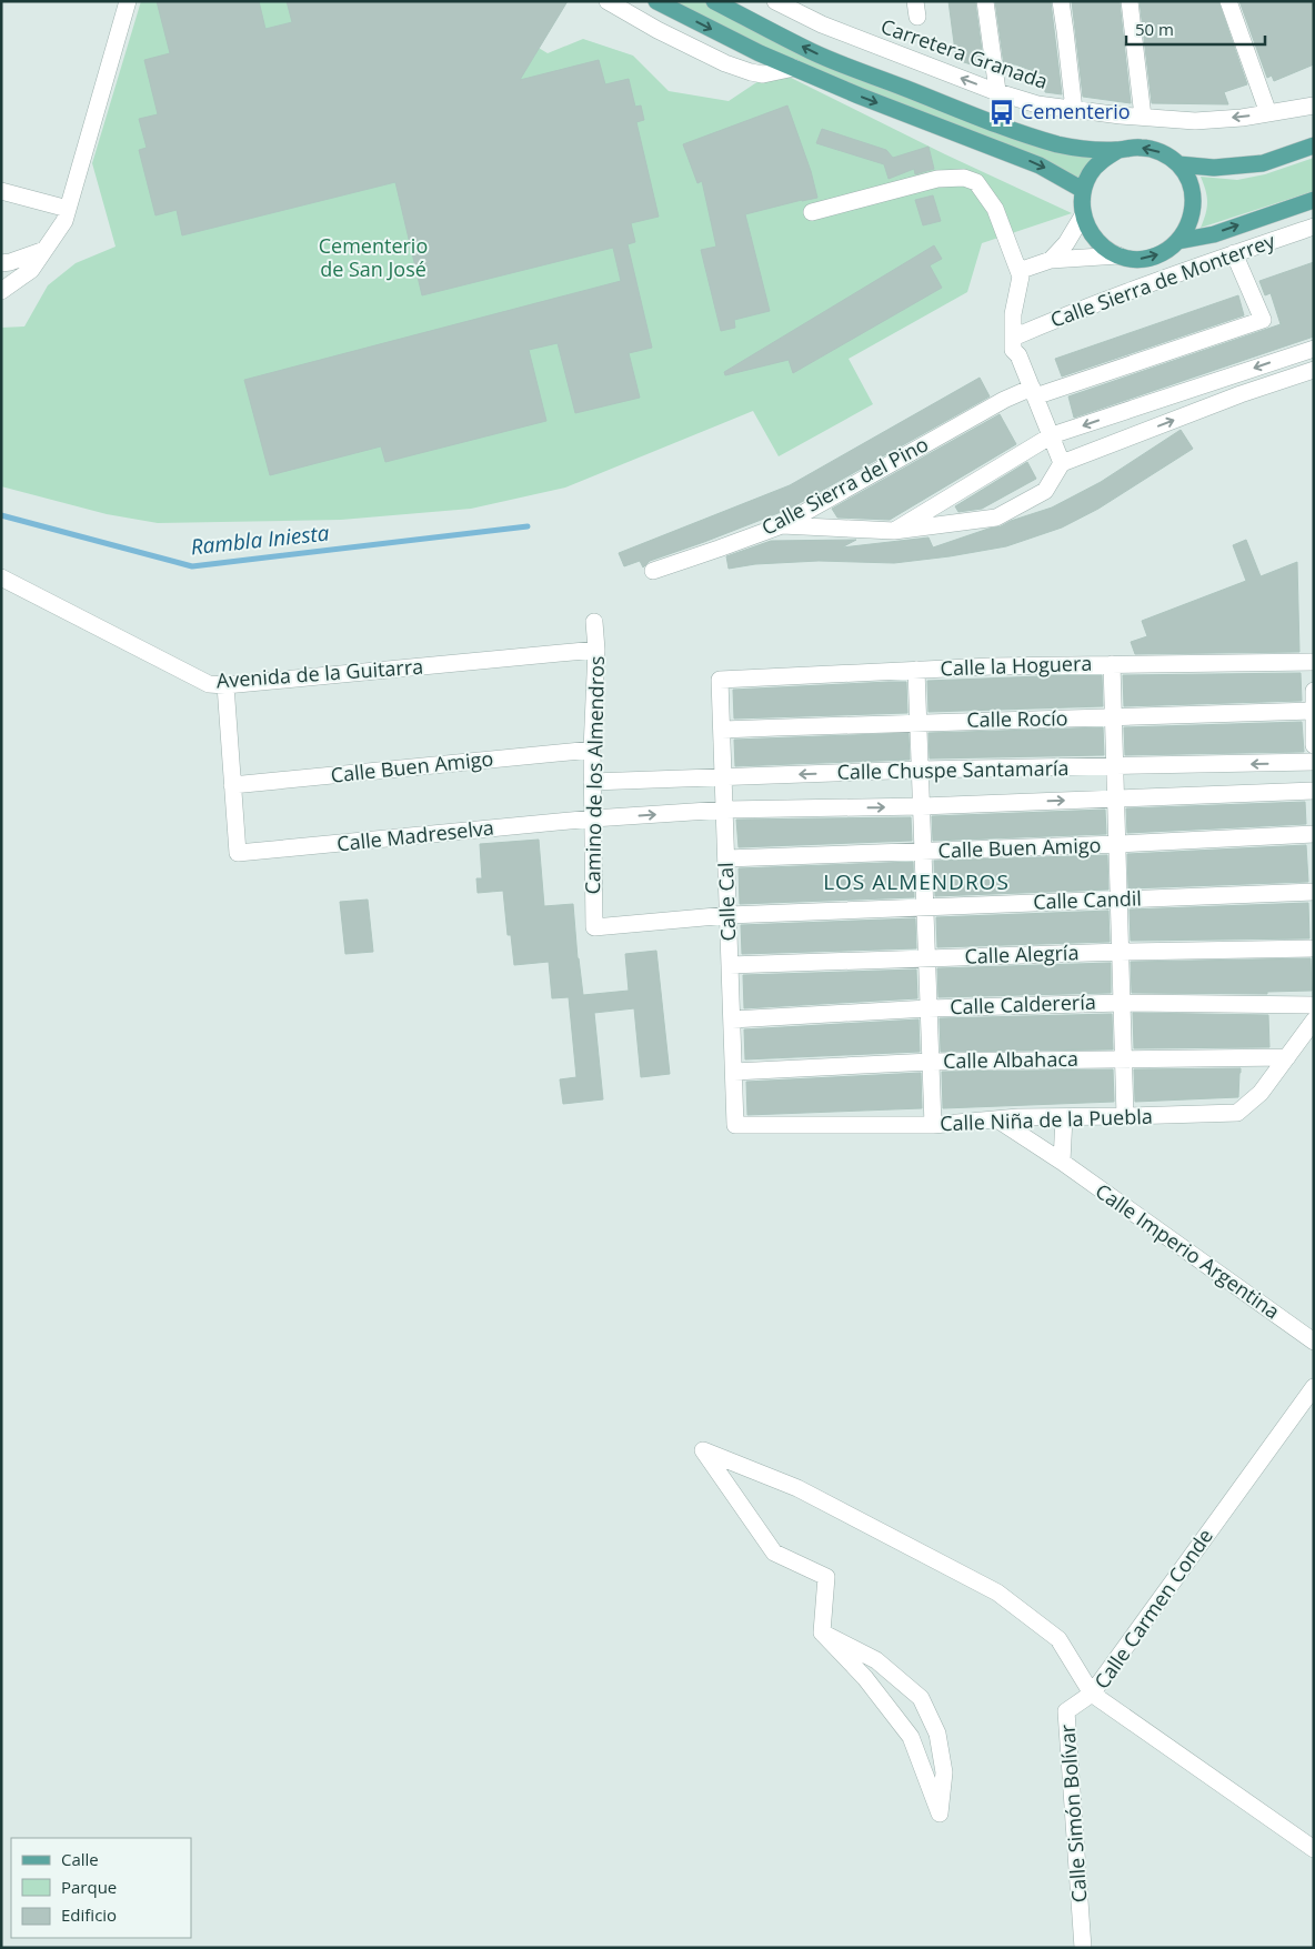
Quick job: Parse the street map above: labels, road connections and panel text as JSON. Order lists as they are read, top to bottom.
{
  "streets": {
    "street": [
      "Carretera Granada",
      "Calle Sierra de Monterrey",
      "Calle Sierra del Pino",
      "Calle la Hoguera",
      "Avenida de la Guitarra",
      "Calle Rocío",
      "Calle Buen Amigo",
      "Calle Chuspe Santamaría",
      "Camino de los Almendros",
      "Calle Madreselva",
      "Calle Candil",
      "Calle Cal",
      "Calle Alegría",
      "Calle Calderería",
      "Calle Albahaca",
      "Calle Niña de la Puebla",
      "Calle Imperio Argentina",
      "Calle Carmen Conde",
      "Calle Simón Bolívar"
    ]
  },
  "crossings": [
    ["Calle Sierra de Monterrey", "Calle Sierra del Pino"],
    ["Calle la Hoguera", "Calle Cal"],
    ["Avenida de la Guitarra", "Camino de los Almendros"],
    ["Calle Rocío", "Calle Cal"],
    ["Calle Buen Amigo", "Camino de los Almendros"],
    ["Calle Buen Amigo", "Calle Madreselva"],
    ["Calle Buen Amigo", "Calle Cal"],
    ["Calle Chuspe Santamaría", "Camino de los Almendros"],
    ["Calle Chuspe Santamaría", "Calle Madreselva"],
    ["Calle Chuspe Santamaría", "Calle Cal"],
    ["Camino de los Almendros", "Calle Madreselva"],
    ["Camino de los Almendros", "Calle Candil"],
    ["Calle Candil", "Calle Cal"],
    ["Calle Cal", "Calle Alegría"],
    ["Calle Cal", "Calle Calderería"],
    ["Calle Cal", "Calle Albahaca"],
    ["Calle Cal", "Calle Niña de la Puebla"],
    ["Calle Albahaca", "Calle Niña de la Puebla"],
    ["Calle Niña de la Puebla", "Calle Imperio Argentina"],
    ["Calle Carmen Conde", "Calle Simón Bolívar"]
  ],
  "one_way": ["Carretera Granada"],
  "districts": ["LOS ALMENDROS"],
  "water": ["Rambla Iniesta"],
  "parks": ["Cementerio de San José"],
  "places": {
    "bus stop": ["Cementerio"]
  },
  "legend": ["Calle", "Parque", "Edificio"],
  "scale_bar": "50 m"
}
